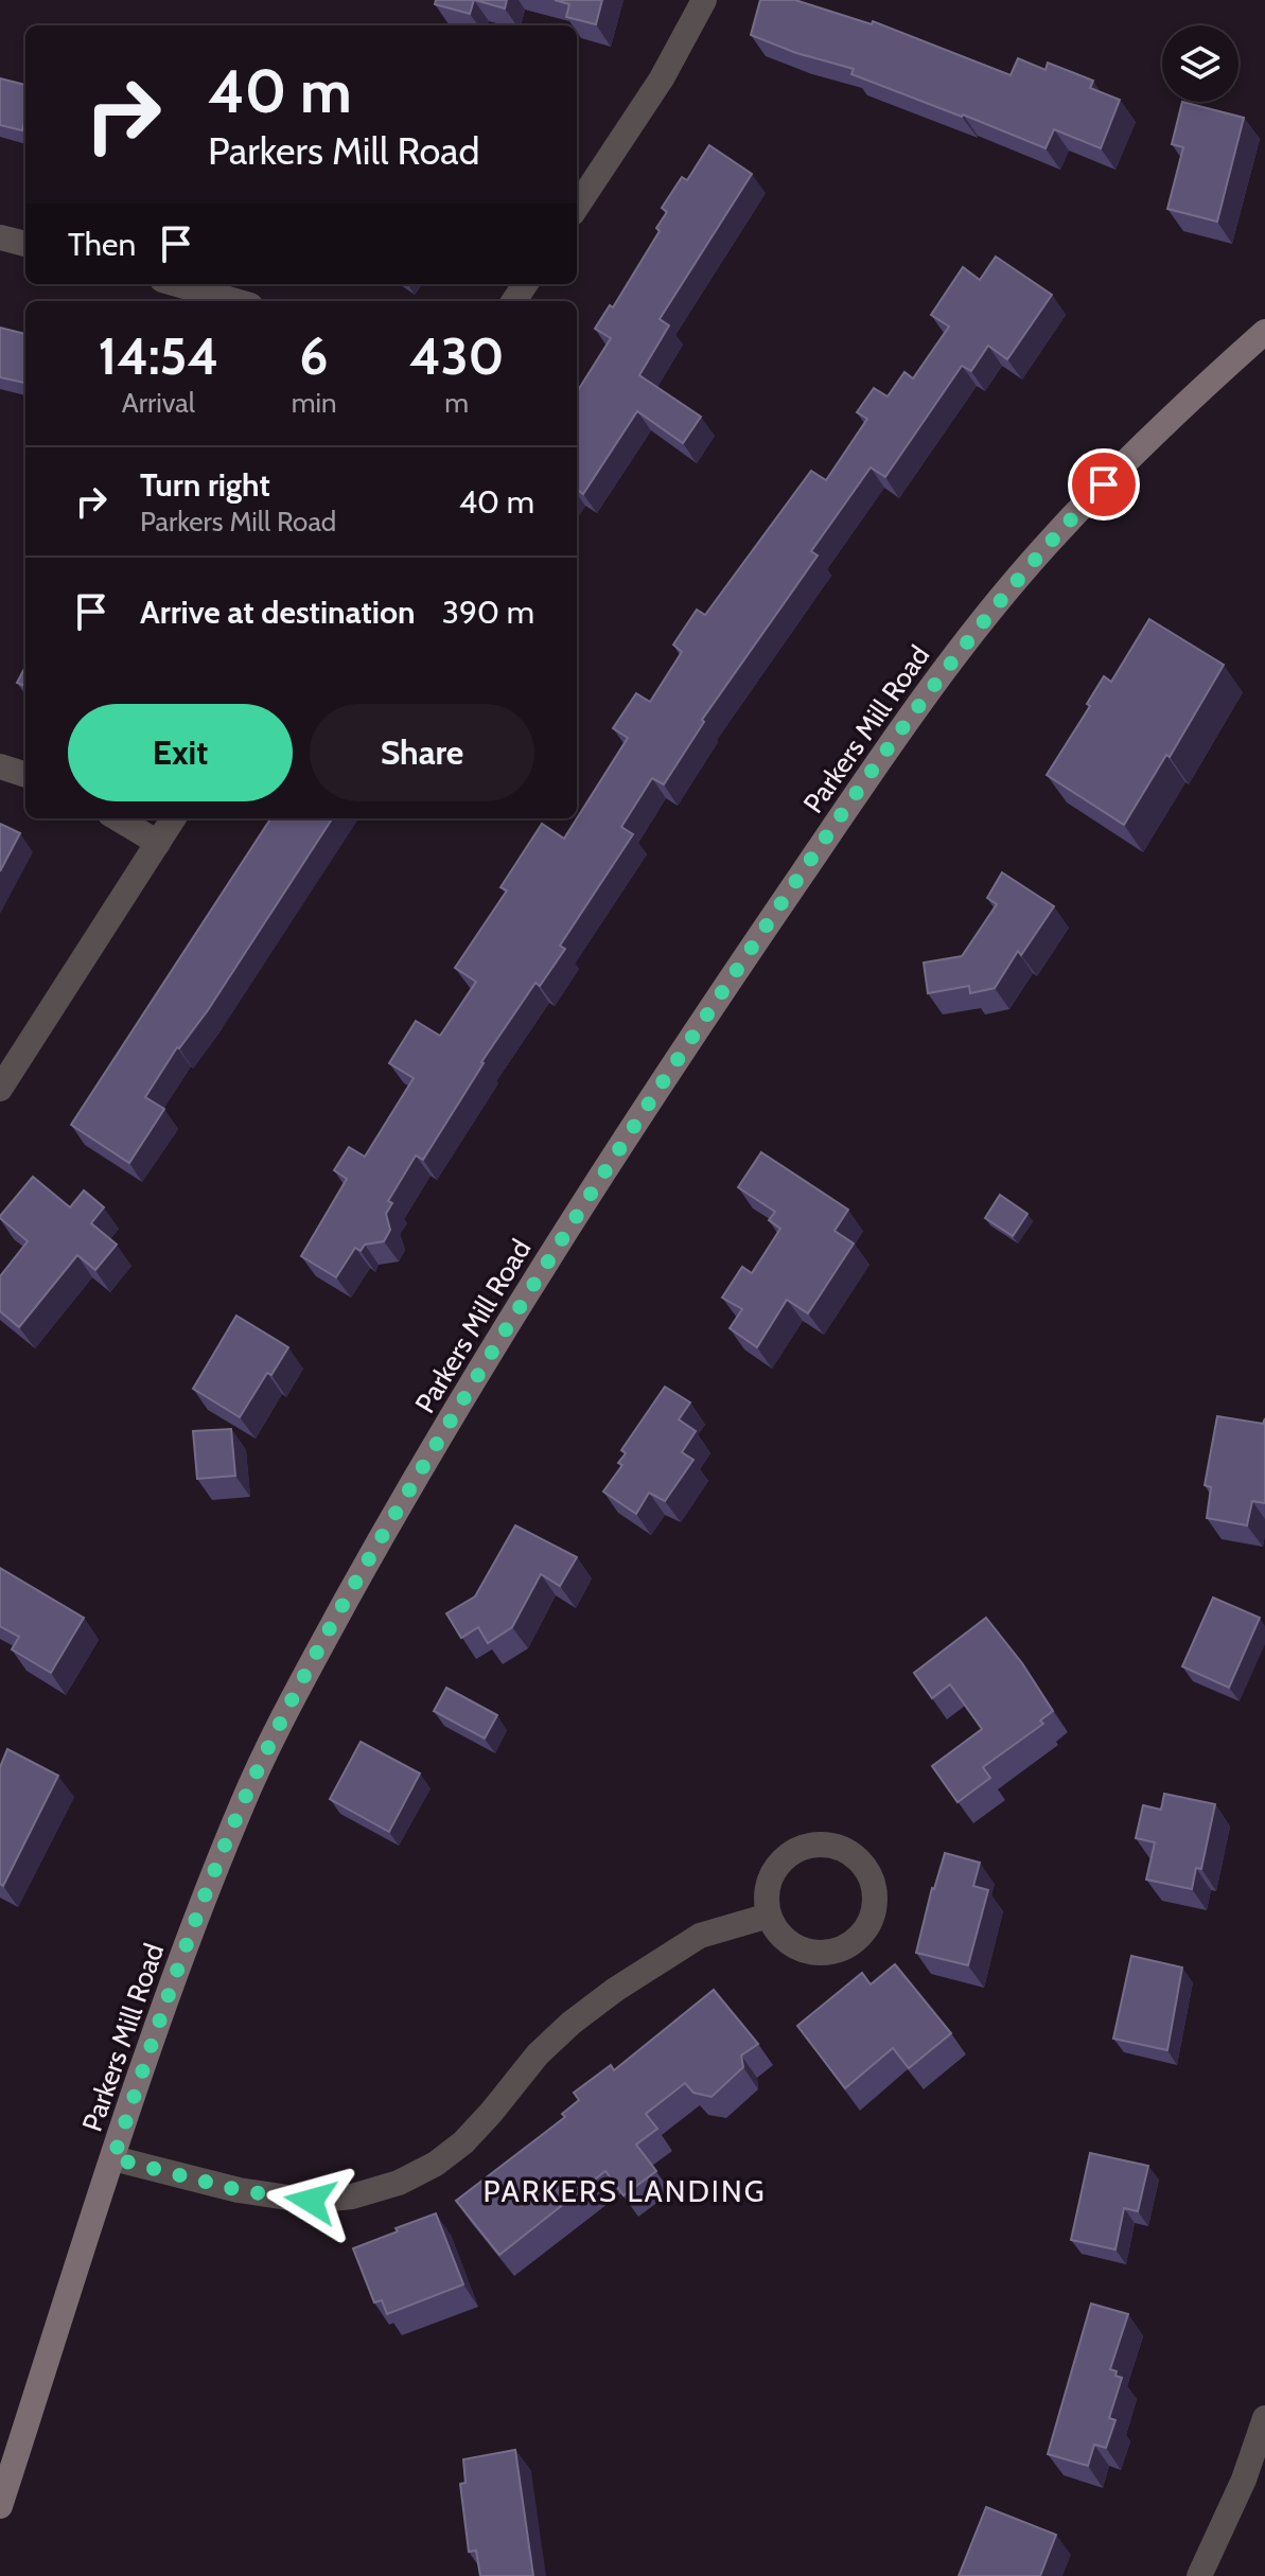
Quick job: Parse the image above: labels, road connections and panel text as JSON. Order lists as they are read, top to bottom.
{
  "streets": {
    "main road": ["Parkers Mill Road"]
  },
  "districts": ["PARKERS LANDING"],
  "page": {
    "turn": ["40 m", "Parkers Mill Road"],
    "then": "Then",
    "eta": [
      "14:54",
      "Arrival",
      "6",
      "min",
      "430",
      "m"
    ],
    "list": [
      {
        "name": "Turn right",
        "note": "Parkers Mill Road",
        "value": "40 m"
      },
      {
        "name": "Arrive at destination",
        "value": "390 m"
      }
    ],
    "buttons": ["Exit", "Share"]
  }
}
